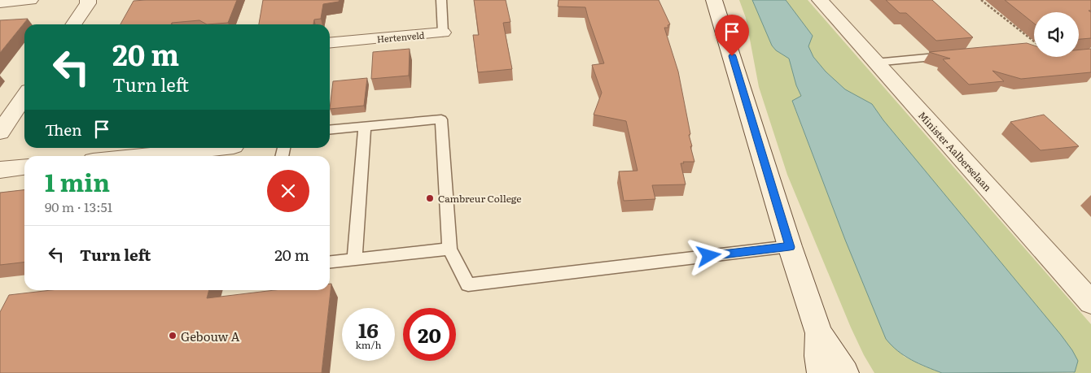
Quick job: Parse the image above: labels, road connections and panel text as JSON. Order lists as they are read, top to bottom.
{
  "streets": {
    "street": ["Hertenveld", "Minister Aalberselaan"]
  },
  "places": ["Cambreur College", "Gebouw A"],
  "page": {
    "turn": ["20 m", "Turn left"],
    "then": "Then",
    "heading": ["1 min", "90 m · 13:51"],
    "list": [
      {
        "name": "Turn left",
        "value": "20 m"
      }
    ],
    "speed": "16 km/h",
    "limit": "20"
  }
}
